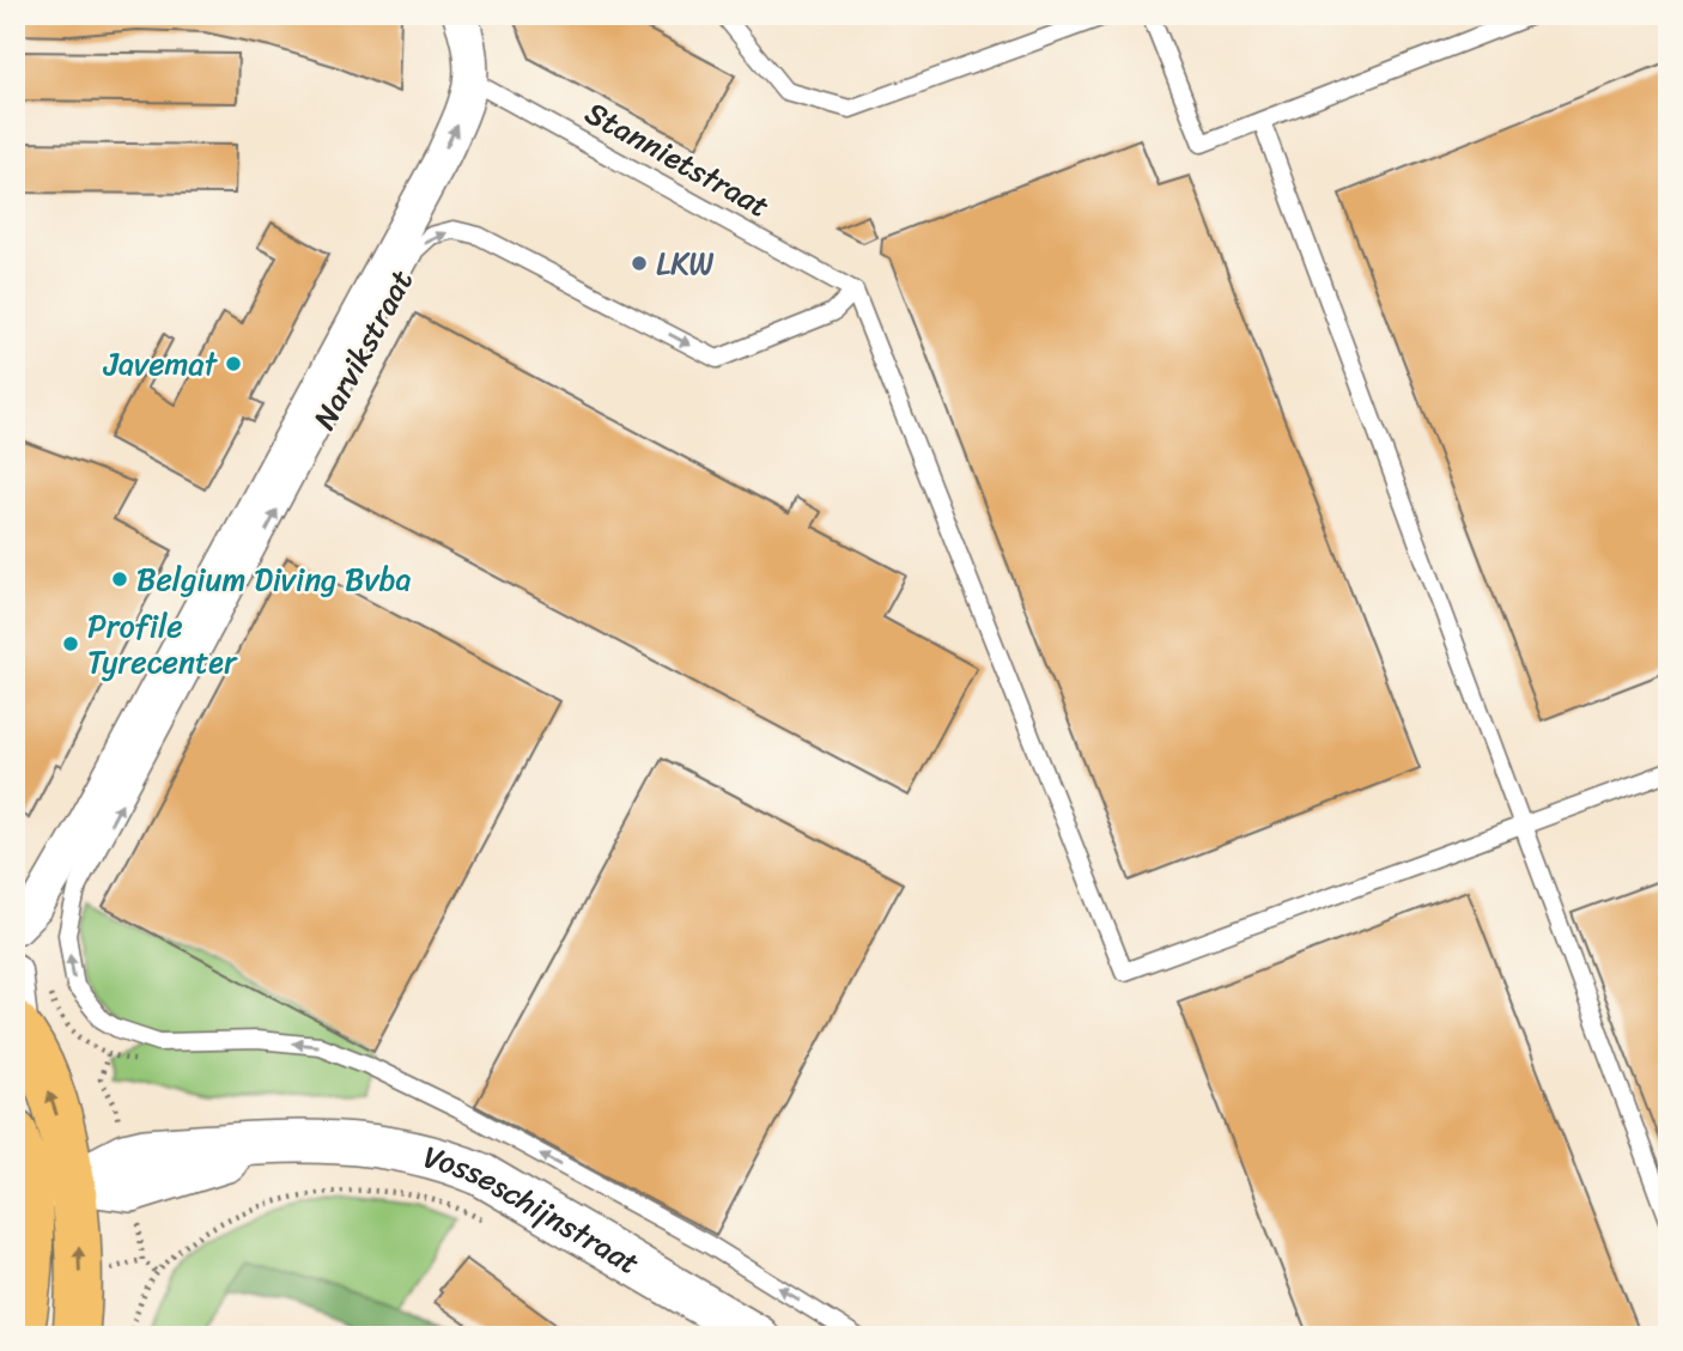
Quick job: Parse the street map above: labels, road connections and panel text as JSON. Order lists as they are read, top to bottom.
{
  "streets": {
    "street": ["Narvikstraat", "Vosseschijnstraat"],
    "lane": ["Stannietstraat"]
  },
  "crossings": [
    ["Stannietstraat", "Narvikstraat"]
  ],
  "places": [
    "LKW",
    "Javemat",
    "Belgium Diving Bvba",
    "Profile Tyrecenter"
  ]
}
